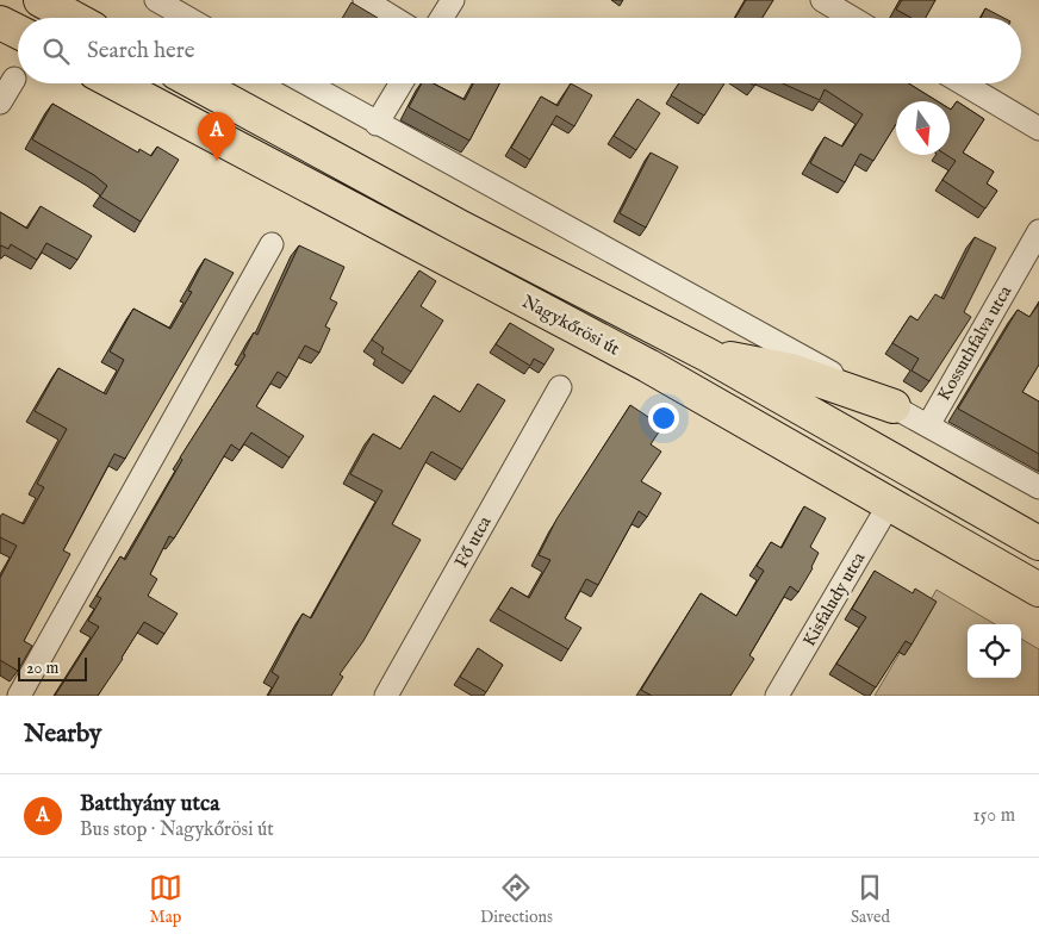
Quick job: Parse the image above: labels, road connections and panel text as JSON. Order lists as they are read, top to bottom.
{
  "streets": {
    "main road": ["Nagykőrösi út"],
    "street": ["Kossuthfalva utca", "Fő utca", "Kisfaludy utca"]
  },
  "crossings": [
    ["Nagykőrösi út", "Kisfaludy utca"]
  ],
  "scale_bar": "20 m",
  "north": "bottom",
  "page": {
    "search": "Search here",
    "pins": "A",
    "scale": "20 m",
    "heading": "Nearby",
    "list": [
      {
        "mark": "A",
        "name": "Batthyány utca",
        "note": "Bus stop · Nagykőrösi út",
        "value": "150 m"
      }
    ],
    "nav": ["Map", "Directions", "Saved"]
  }
}
